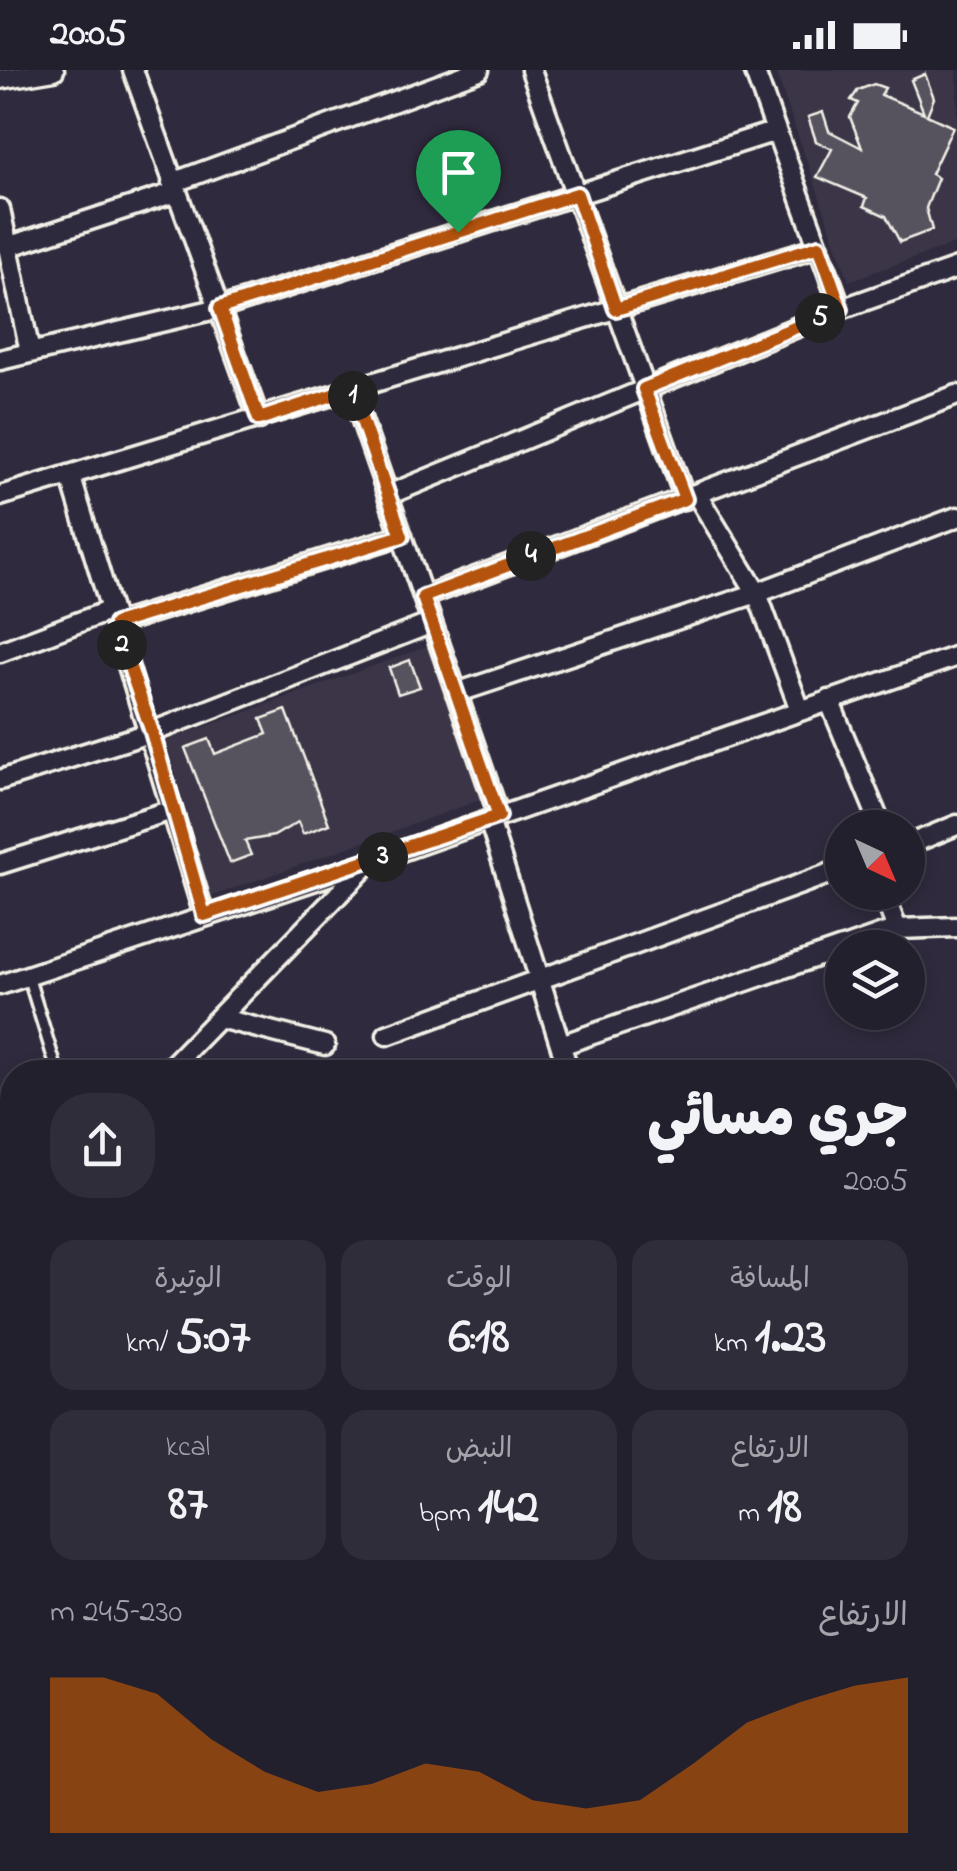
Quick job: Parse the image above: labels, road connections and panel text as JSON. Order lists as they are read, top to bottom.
{
  "north": "bottom right",
  "page": {
    "status": "20:05",
    "pins": [
      "5",
      "1",
      "4",
      "2",
      "3"
    ],
    "heading": ["جري مسائي", "20:05"],
    "stats": [
      ["المسافة", "1.23 km"],
      ["الوقت", "6:18"],
      ["الوتيرة", "5:07 /km"],
      ["الارتفاع", "18 m"],
      ["النبض", "142 bpm"],
      ["kcal", "87"]
    ],
    "chart": ["الارتفاع", "230–245 m"]
  }
}
